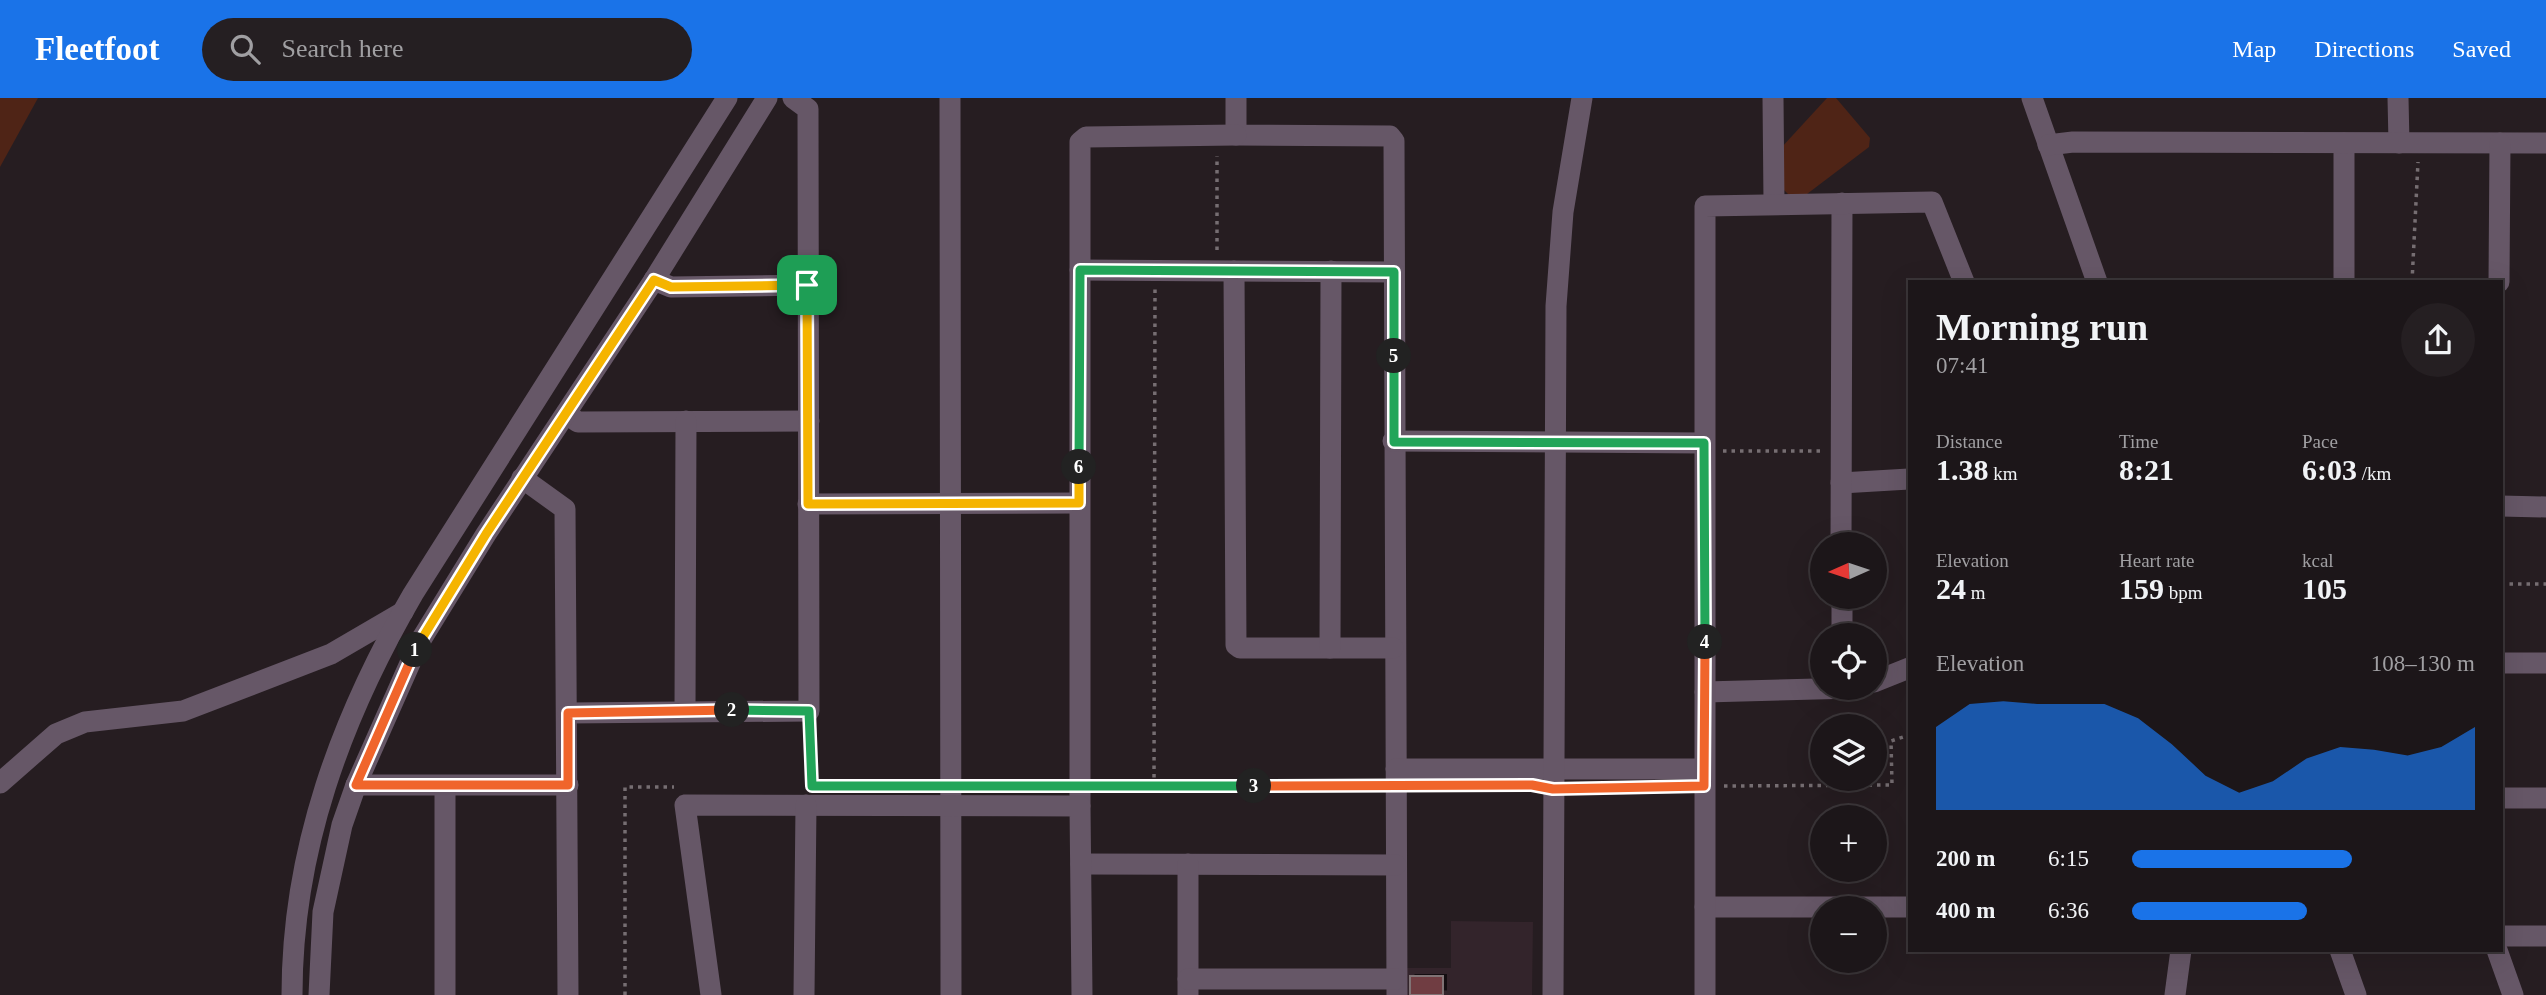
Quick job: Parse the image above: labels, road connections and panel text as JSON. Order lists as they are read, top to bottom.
{
  "north": "left",
  "page": {
    "header": "Fleetfoot",
    "search": "Search here",
    "nav": ["Map", "Directions", "Saved"],
    "heading": ["Morning run", "07:41"],
    "pins": [
      "5",
      "6",
      "4",
      "1",
      "2",
      "3"
    ],
    "stats": [
      ["Distance", "1.38 km"],
      ["Time", "8:21"],
      ["Pace", "6:03 /km"],
      ["Elevation", "24 m"],
      ["Heart rate", "159 bpm"],
      ["kcal", "105"]
    ],
    "map_buttons": ["+", "−"],
    "chart": ["Elevation", "108–130 m"],
    "list": [
      {
        "name": "200 m",
        "note": "6:15"
      },
      {
        "name": "400 m",
        "note": "6:36"
      }
    ]
  }
}
